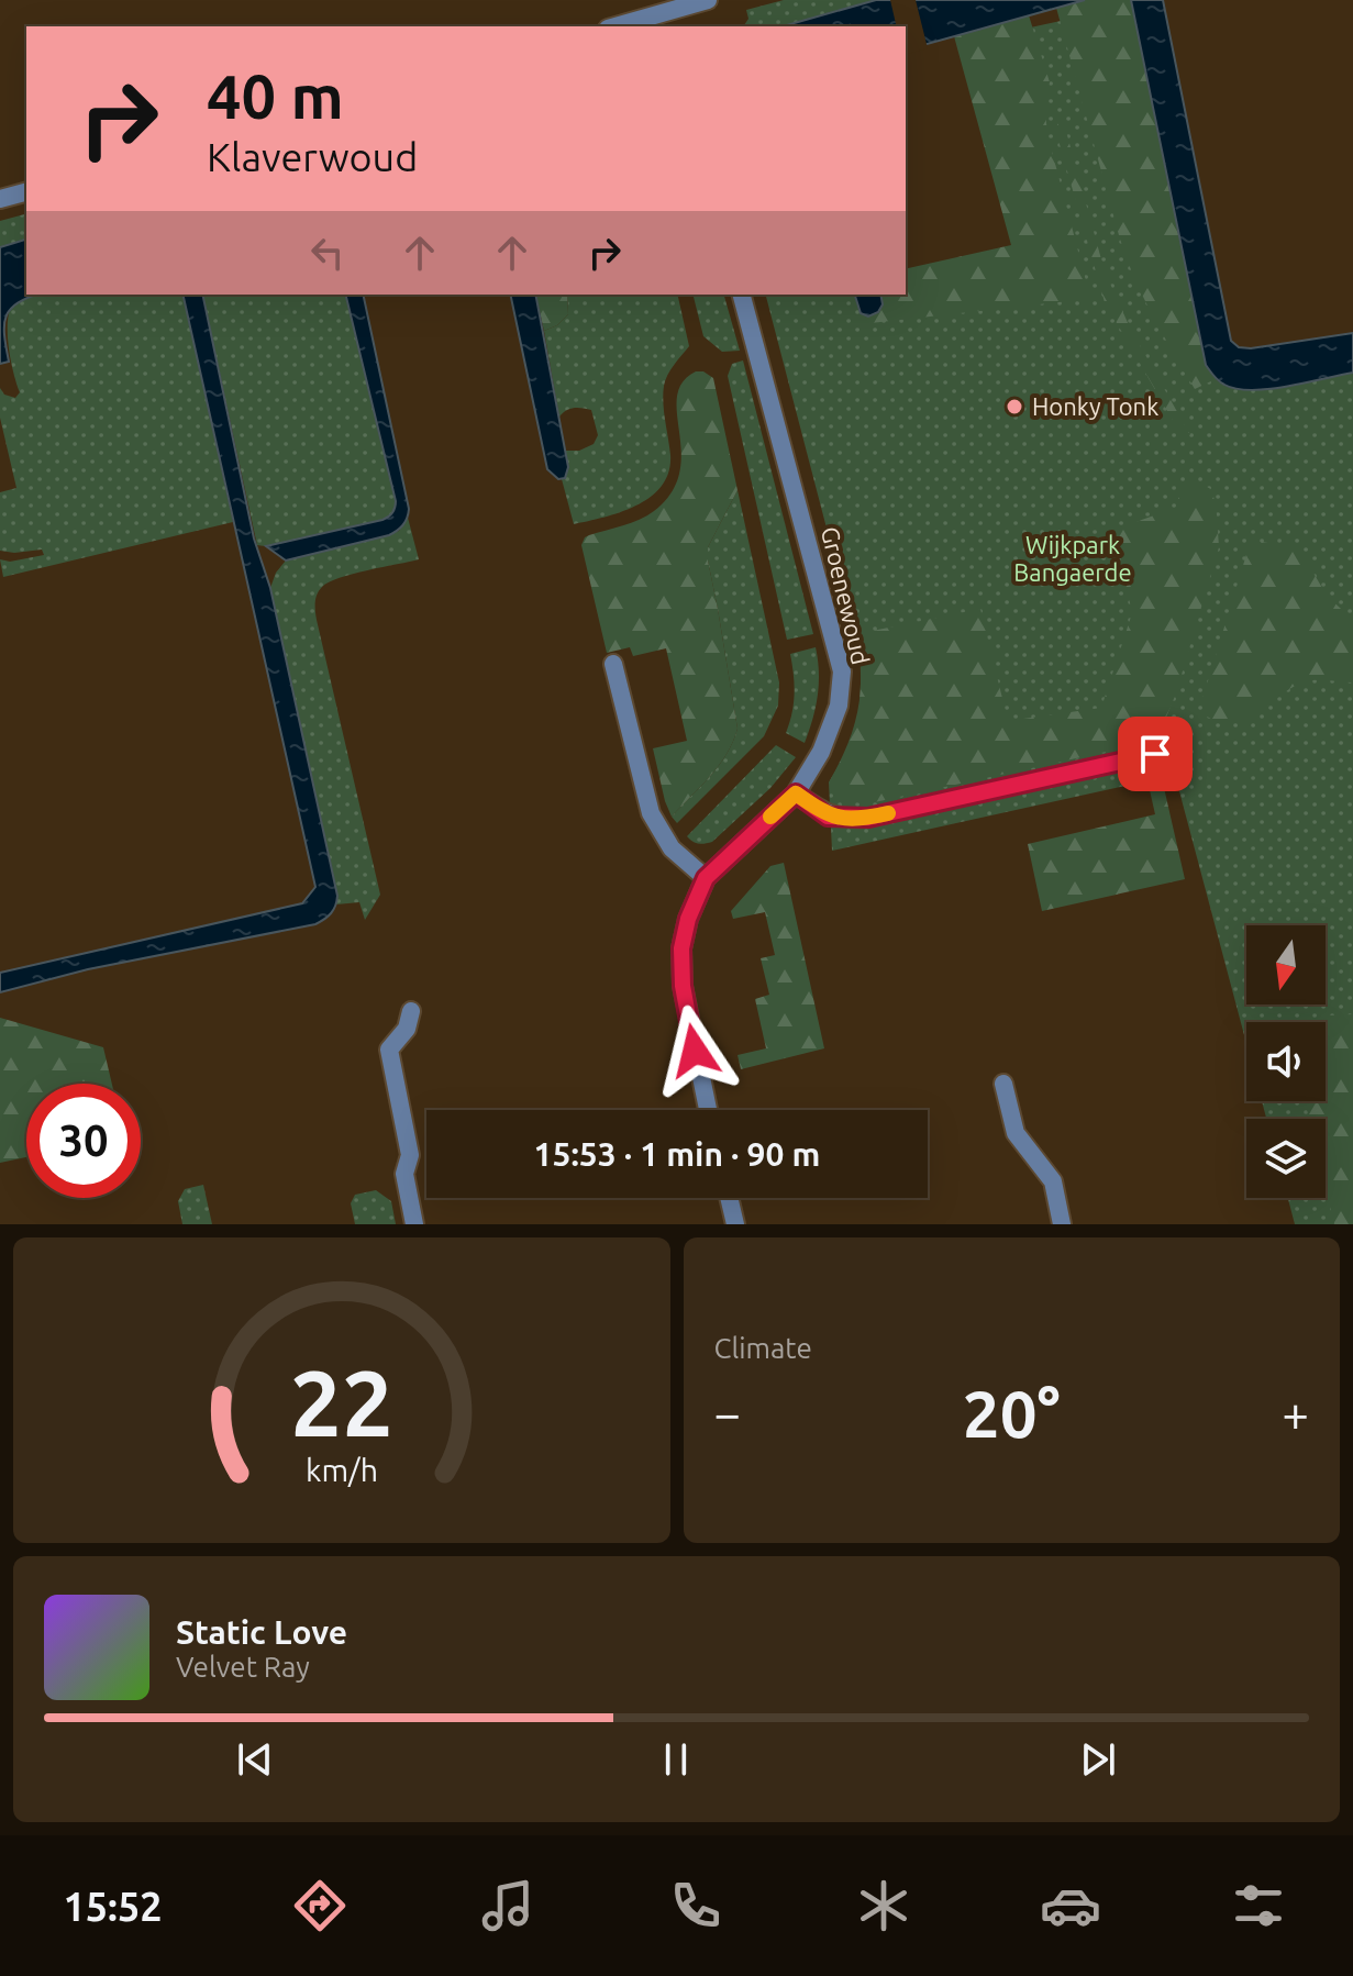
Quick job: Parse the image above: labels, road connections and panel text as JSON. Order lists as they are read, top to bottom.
{
  "streets": {
    "street": ["Groenewoud"]
  },
  "parks": ["Wijkpark Bangaerde"],
  "places": ["Honky Tonk"],
  "north": "bottom",
  "page": {
    "turn": ["40 m", "Klaverwoud"],
    "limit": "30",
    "trip": "15:53 · 1 min · 90 m",
    "tile": "Climate",
    "heat": ["−", "20°", "+"],
    "song": ["Static Love", "Velvet Ray"],
    "tabs": "15:52",
    "gauge": ["22", "km/h"]
  }
}
